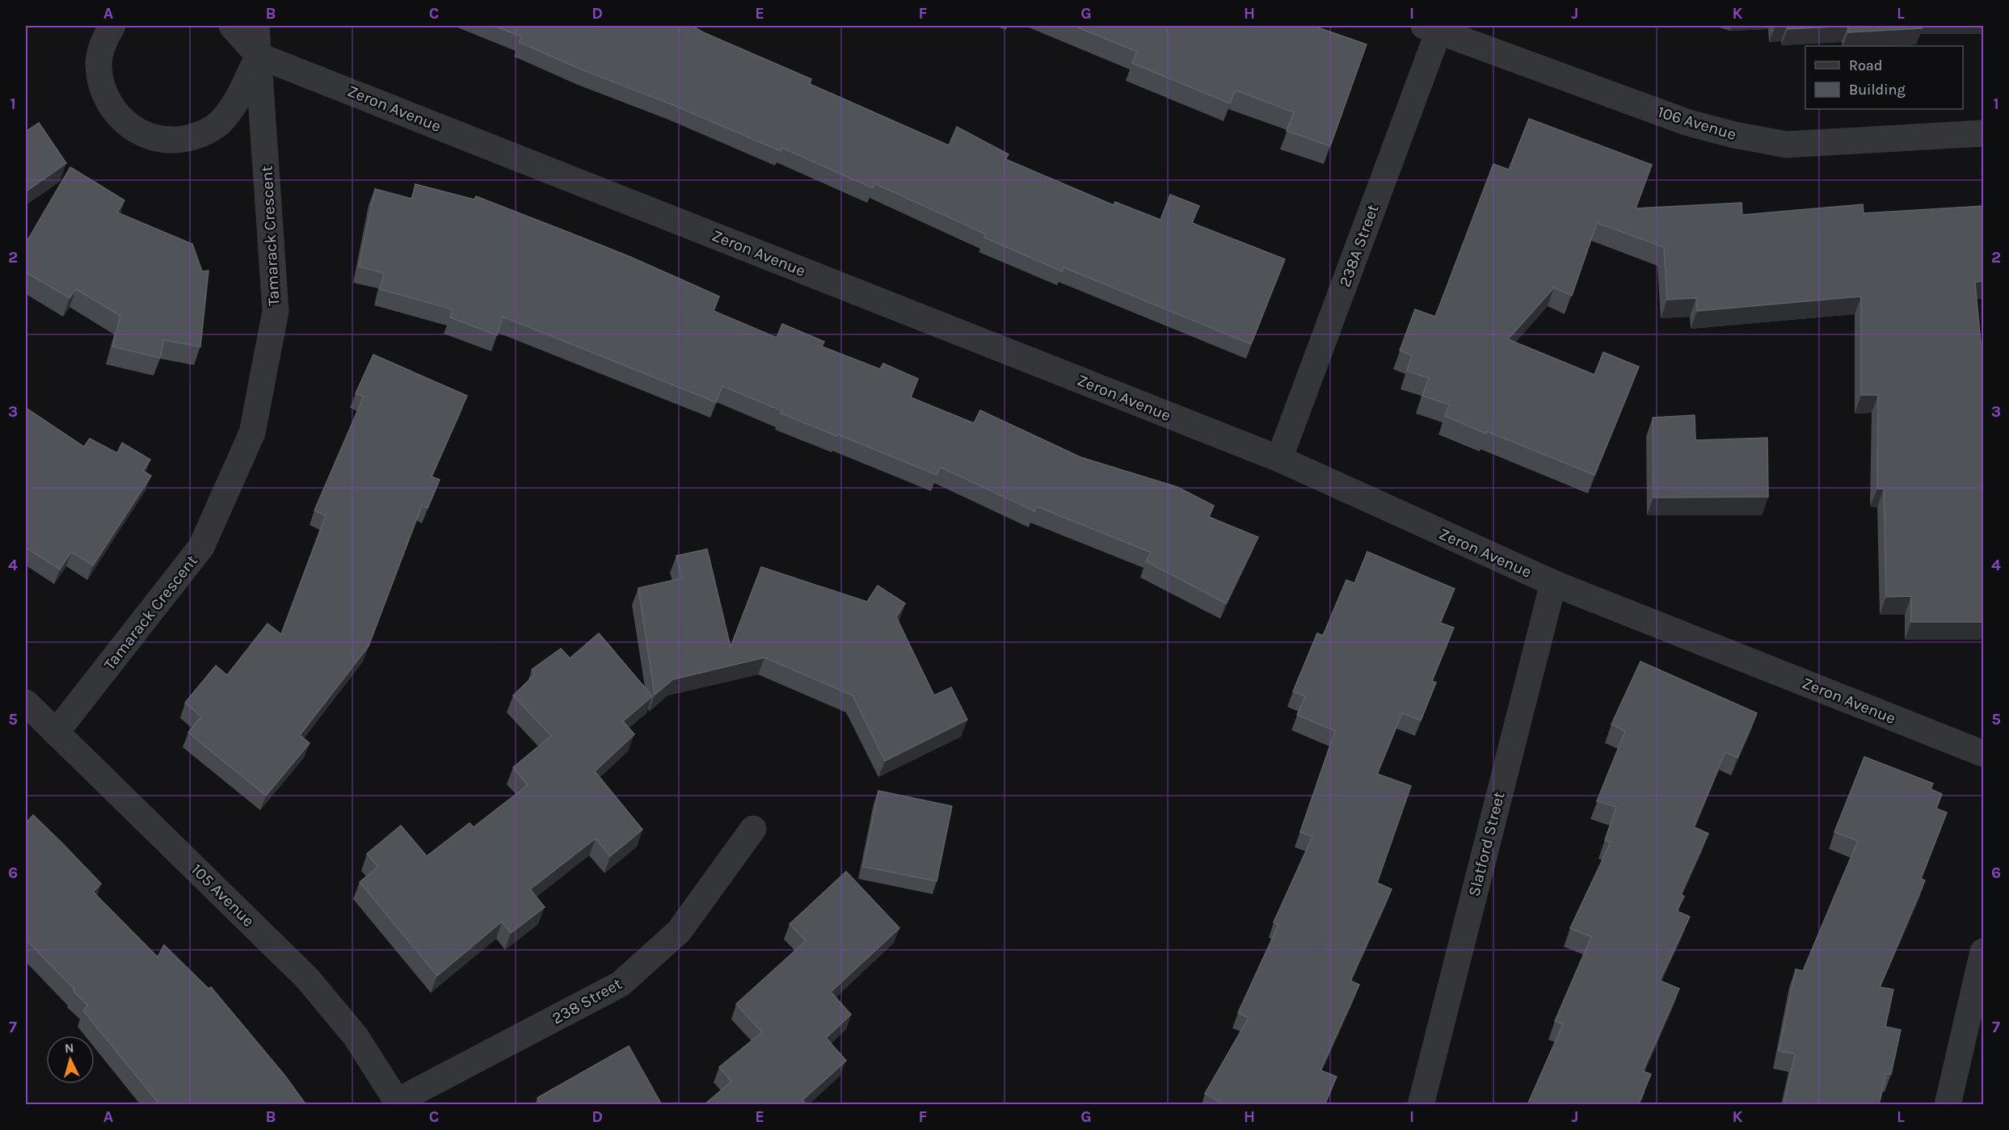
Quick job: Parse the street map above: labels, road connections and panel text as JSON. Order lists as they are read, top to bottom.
{
  "streets": {
    "street": [
      "Zeron Avenue",
      "106 Avenue",
      "Tamarack Crescent",
      "238A Street",
      "Slatford Street",
      "105 Avenue",
      "238 Street"
    ]
  },
  "crossings": [
    ["Zeron Avenue", "Tamarack Crescent"],
    ["Zeron Avenue", "238A Street"],
    ["Zeron Avenue", "Slatford Street"],
    ["106 Avenue", "238A Street"],
    ["Tamarack Crescent", "105 Avenue"],
    ["105 Avenue", "238 Street"]
  ],
  "legend": ["Road", "Building"],
  "north": "top",
  "grid": {
    "columns": [
      "A",
      "B",
      "C",
      "D",
      "E",
      "F",
      "G",
      "H",
      "I",
      "J",
      "K",
      "L"
    ],
    "rows": [
      "1",
      "2",
      "3",
      "4",
      "5",
      "6",
      "7"
    ]
  }
}
